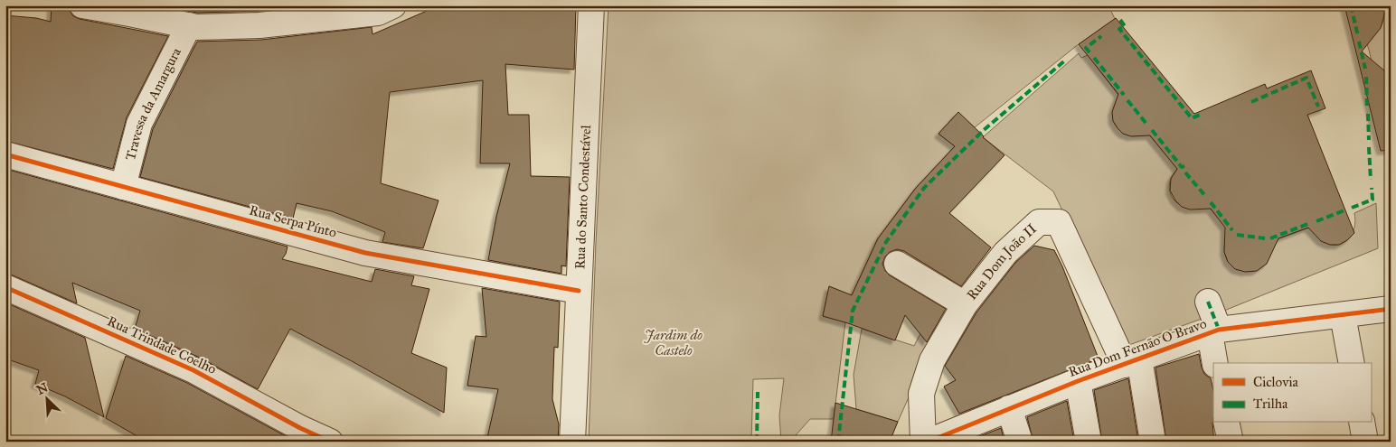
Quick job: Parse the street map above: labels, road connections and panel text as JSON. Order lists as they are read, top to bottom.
{
  "streets": {
    "street": [
      "Travessa da Amargura",
      "Rua do Santo Condestável",
      "Rua Serpa Pínto",
      "Rua Dom João II",
      "Rua Trindade Coelho",
      "Rua Dom Fernão O Bravo"
    ]
  },
  "crossings": [
    ["Travessa da Amargura", "Rua Serpa Pínto"],
    ["Rua do Santo Condestável", "Rua Serpa Pínto"],
    ["Rua Dom João II", "Rua Dom Fernão O Bravo"]
  ],
  "parks": ["Jardim do Castelo"],
  "legend": ["Ciclovia", "Trilha"],
  "north": "top left"
}
